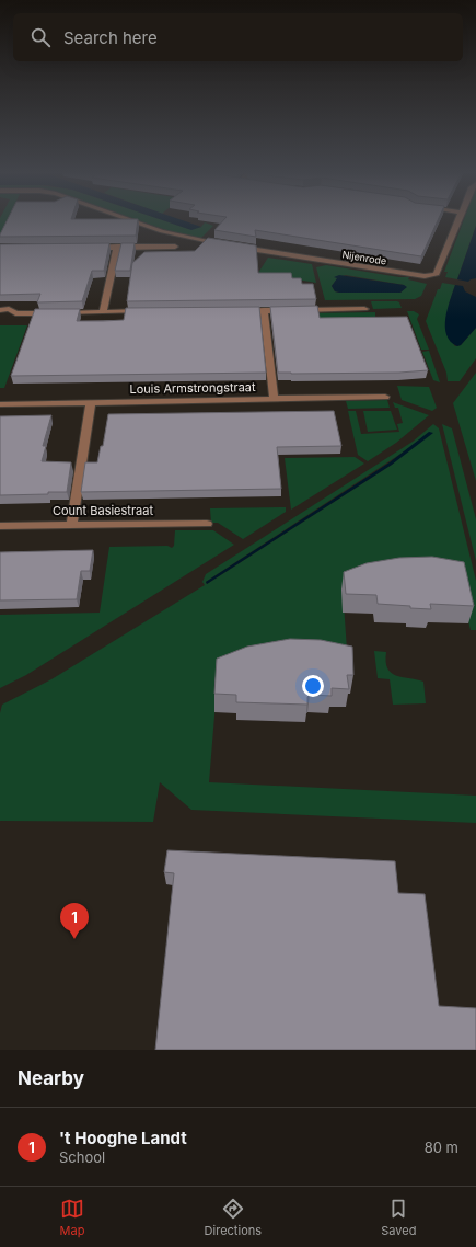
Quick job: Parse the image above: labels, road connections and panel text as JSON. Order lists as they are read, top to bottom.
{
  "streets": {
    "street": ["Nijenrode", "Louis Armstrongstraat", "Count Basiestraat"]
  },
  "page": {
    "search": "Search here",
    "pins": "1",
    "heading": "Nearby",
    "list": [
      {
        "mark": "1",
        "name": "'t Hooghe Landt",
        "note": "School",
        "value": "80 m"
      }
    ],
    "nav": ["Map", "Directions", "Saved"]
  }
}
